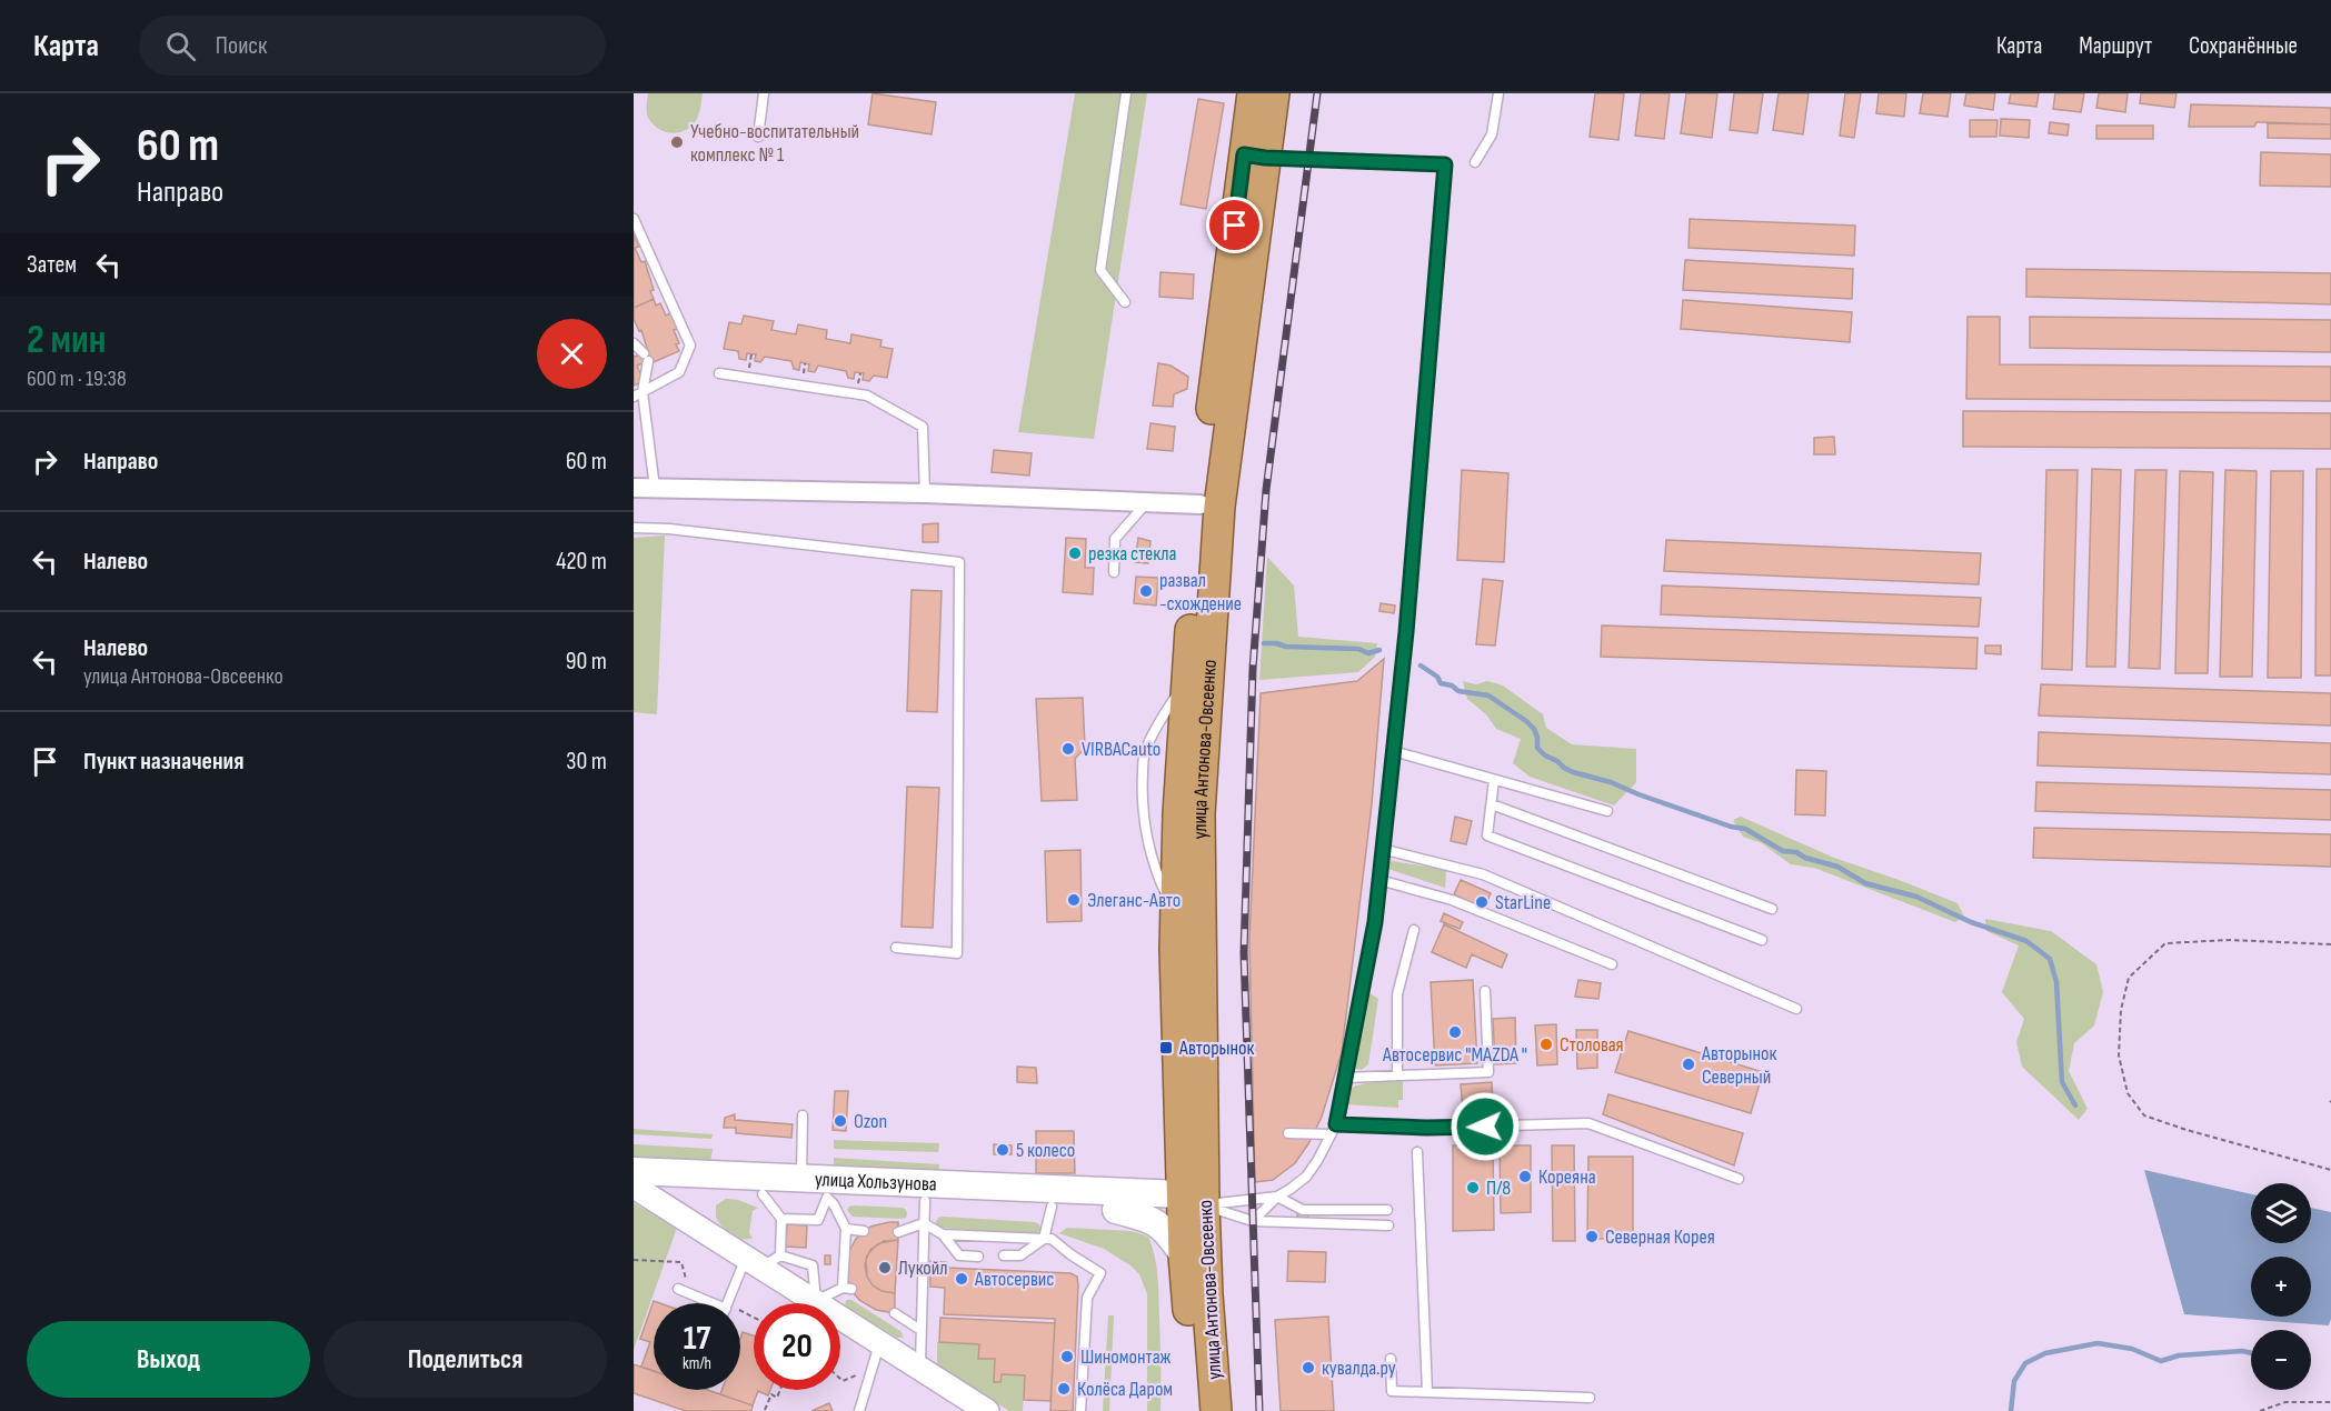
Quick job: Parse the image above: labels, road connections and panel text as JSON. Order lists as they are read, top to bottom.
{
  "streets": {
    "highway": ["улица Антонова-Овсеенко"],
    "main road": ["улица Хользунова"]
  },
  "crossings": [
    ["улица Антонова-Овсеенко", "улица Хользунова"]
  ],
  "places": {
    "other": [
      "Учебно-воспитательный комплекс № 1",
      "резка стекла",
      "развал -схождение",
      "VIRBACauto",
      "Элеганс-Авто",
      "StarLine",
      "Автосервис \"MAZDA \"",
      "Столовая",
      "Авторынок Северный",
      "Ozon",
      "5 колесо",
      "Кореяна",
      "П/8",
      "Северная Корея",
      "Лукойл",
      "Автосервис",
      "Шиномонтаж",
      "кувалда.ру",
      "Колёса Даром"
    ],
    "transit": ["Авторынок"]
  },
  "page": {
    "header": "Карта",
    "search": "Поиск",
    "nav": ["Карта", "Маршрут", "Сохранённые"],
    "turn": ["60 m", "Направо"],
    "then": "Затем",
    "heading": ["2 мин", "600 m · 19:38"],
    "list": [
      {
        "name": "Направо",
        "value": "60 m"
      },
      {
        "name": "Налево",
        "value": "420 m"
      },
      {
        "name": "Налево",
        "note": "улица Антонова-Овсеенко",
        "value": "90 m"
      },
      {
        "name": "Пункт назначения",
        "value": "30 m"
      }
    ],
    "map_buttons": ["+", "−"],
    "speed": "17 km/h",
    "limit": "20",
    "buttons": ["Выход", "Поделиться"]
  }
}
